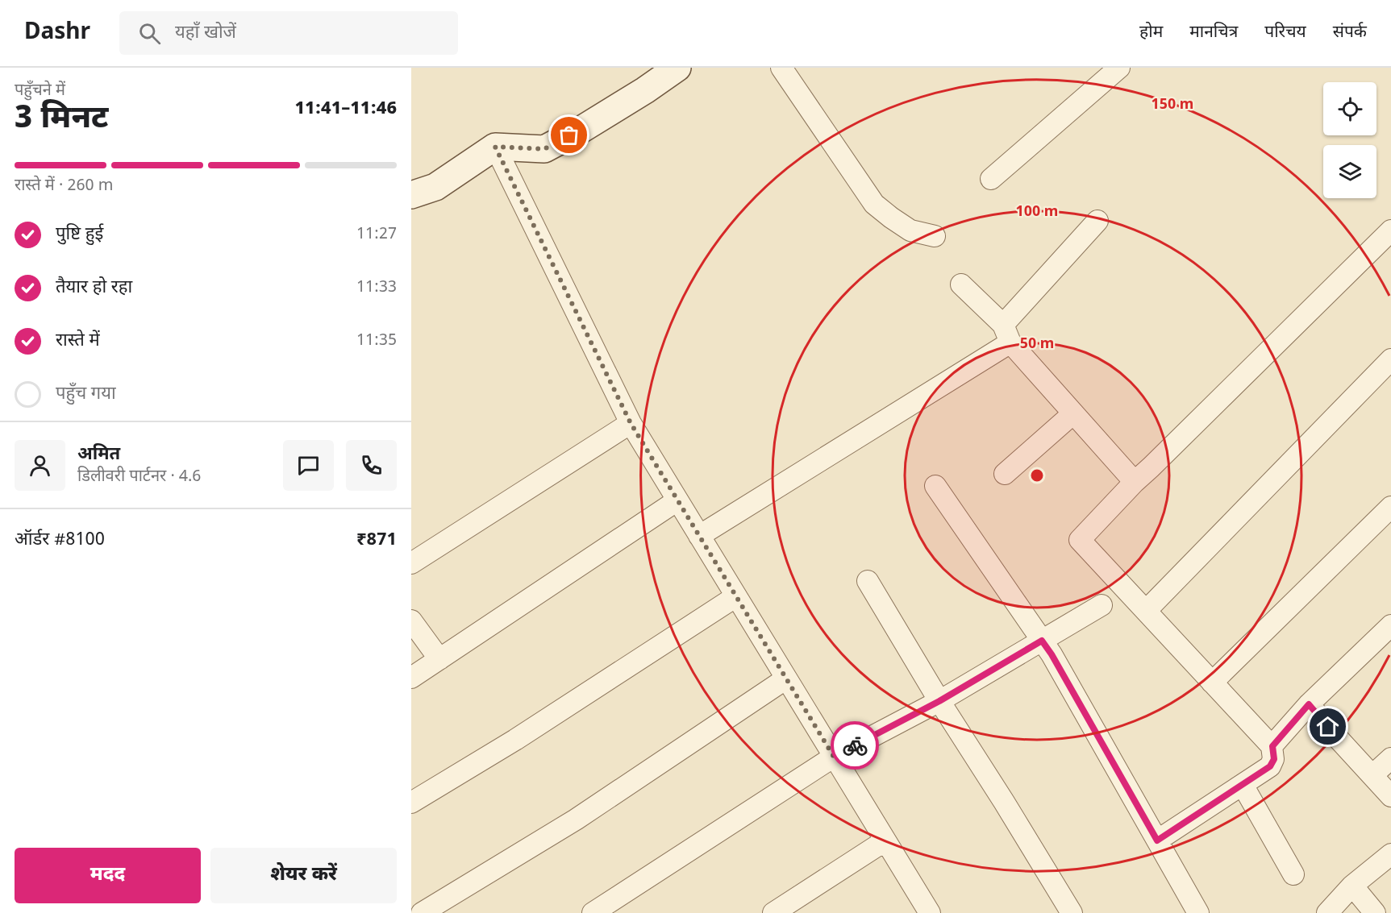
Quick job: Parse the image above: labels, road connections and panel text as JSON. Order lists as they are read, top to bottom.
{
  "page": {
    "header": "Dashr",
    "search": "यहाँ खोजें",
    "nav": [
      "होम",
      "मानचित्र",
      "परिचय",
      "संपर्क"
    ],
    "heading": ["3 मिनट", "पहुँचने में", "11:41–11:46"],
    "panel": [
      "अमित",
      "डिलीवरी पार्टनर · 4.6",
      "ऑर्डर #8100",
      "₹871"
    ],
    "bar": "रास्ते में · 260 m",
    "list": [
      ["पुष्टि हुई", "11:27"],
      ["तैयार हो रहा", "11:33"],
      ["रास्ते में", "11:35"],
      "पहुँच गया"
    ],
    "buttons": ["मदद", "शेयर करें"]
  },
  "rings": ["150 m", "100 m", "50 m"]
}
